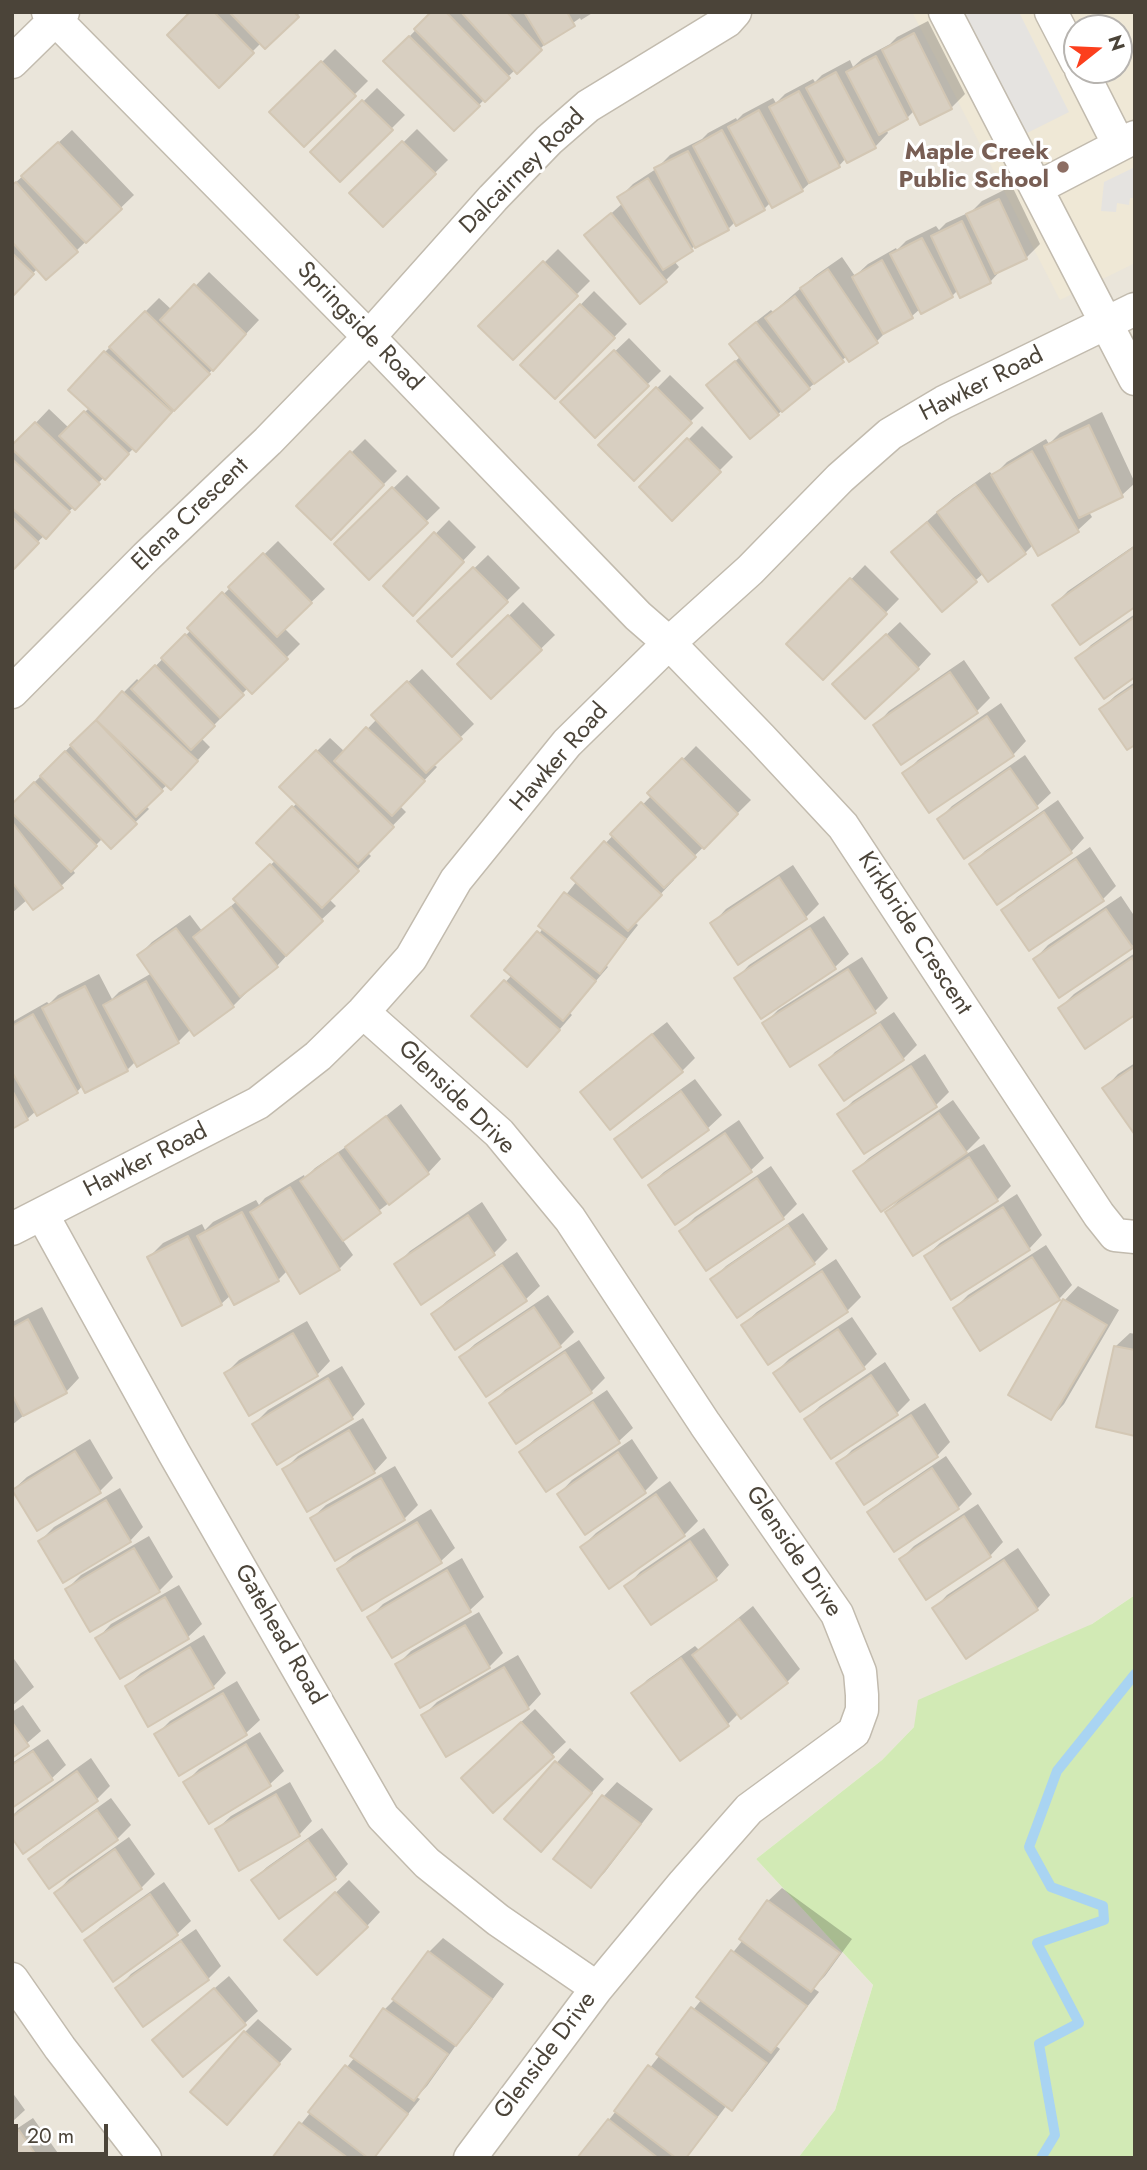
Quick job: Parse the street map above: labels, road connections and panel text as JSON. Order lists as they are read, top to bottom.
{
  "streets": {
    "street": [
      "Dalcairney Road",
      "Springside Road",
      "Hawker Road",
      "Elena Crescent",
      "Kirkbride Crescent",
      "Glenside Drive",
      "Gatehead Road"
    ]
  },
  "crossings": [
    ["Dalcairney Road", "Springside Road"],
    ["Dalcairney Road", "Elena Crescent"],
    ["Springside Road", "Hawker Road"],
    ["Springside Road", "Elena Crescent"],
    ["Springside Road", "Kirkbride Crescent"],
    ["Hawker Road", "Kirkbride Crescent"],
    ["Hawker Road", "Glenside Drive"],
    ["Hawker Road", "Gatehead Road"],
    ["Glenside Drive", "Gatehead Road"]
  ],
  "places": ["Maple Creek Public School"],
  "scale_bar": "20 m",
  "north": "right"
}
